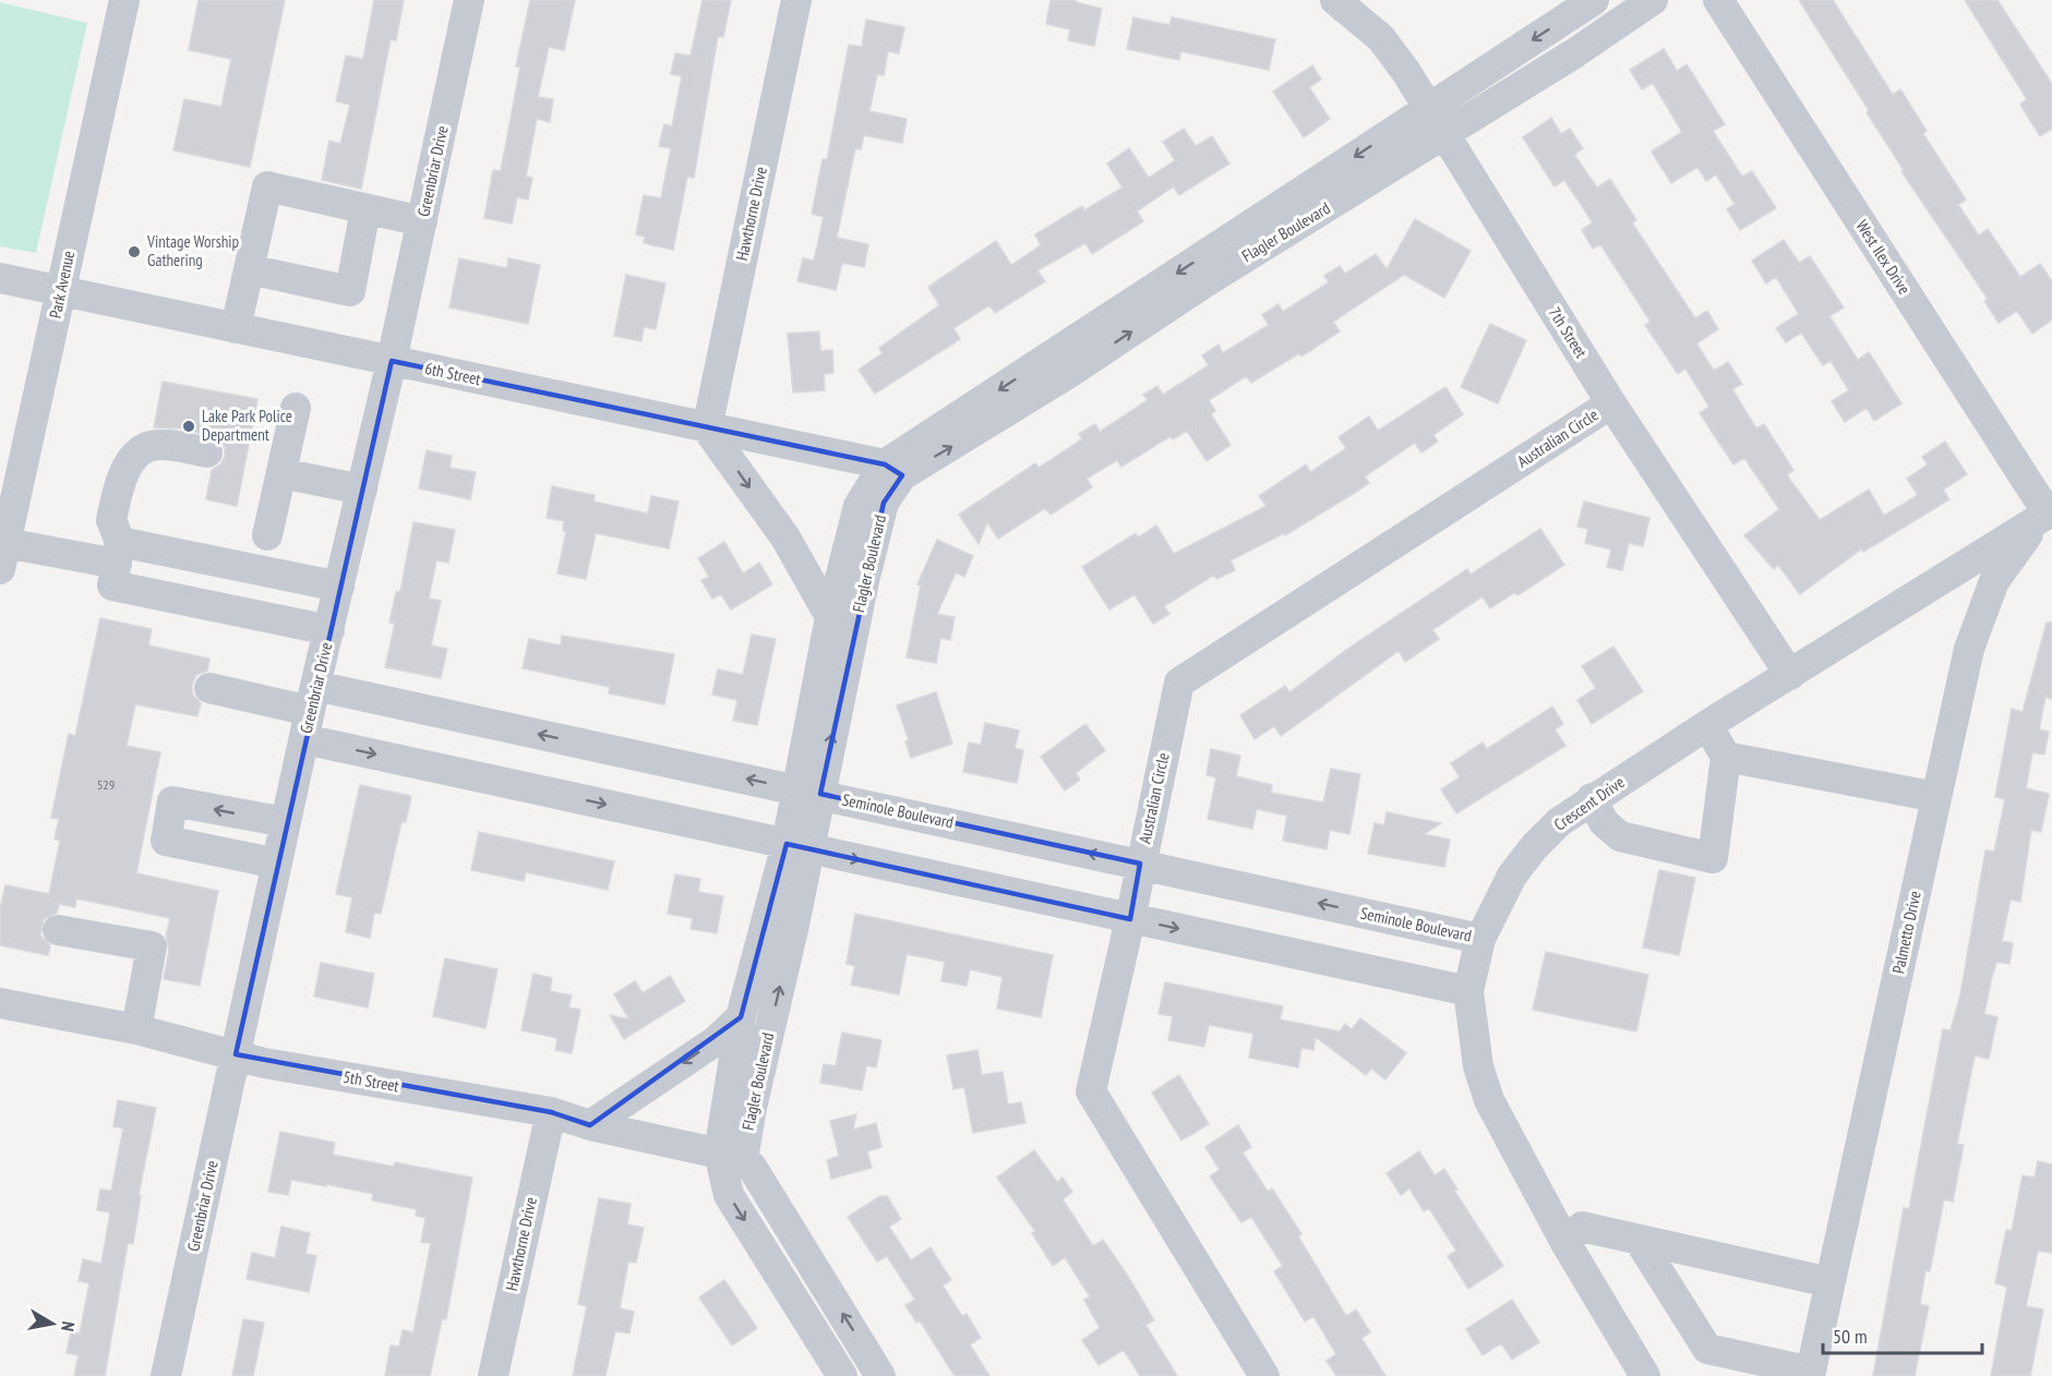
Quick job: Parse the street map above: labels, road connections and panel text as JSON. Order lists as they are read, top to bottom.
{
  "streets": {
    "street": [
      "Greenbriar Drive",
      "Hawthorne Drive",
      "Flagler Boulevard",
      "West Ilex Drive",
      "Park Avenue",
      "7th Street",
      "6th Street",
      "Australian Circle",
      "Crescent Drive",
      "Seminole Boulevard",
      "Palmetto Drive",
      "5th Street"
    ]
  },
  "crossings": [
    ["Greenbriar Drive", "6th Street"],
    ["Greenbriar Drive", "Seminole Boulevard"],
    ["Greenbriar Drive", "5th Street"],
    ["Hawthorne Drive", "6th Street"],
    ["Hawthorne Drive", "5th Street"],
    ["Flagler Boulevard", "7th Street"],
    ["Flagler Boulevard", "6th Street"],
    ["Flagler Boulevard", "Seminole Boulevard"],
    ["Flagler Boulevard", "5th Street"],
    ["West Ilex Drive", "Crescent Drive"],
    ["West Ilex Drive", "Palmetto Drive"],
    ["Park Avenue", "6th Street"],
    ["7th Street", "Australian Circle"],
    ["7th Street", "Crescent Drive"],
    ["Australian Circle", "Seminole Boulevard"],
    ["Crescent Drive", "Seminole Boulevard"],
    ["Crescent Drive", "Palmetto Drive"]
  ],
  "places": ["Vintage Worship Gathering", "Lake Park Police Department"],
  "house_numbers": ["529"],
  "scale_bar": "50 m",
  "north": "right"
}
